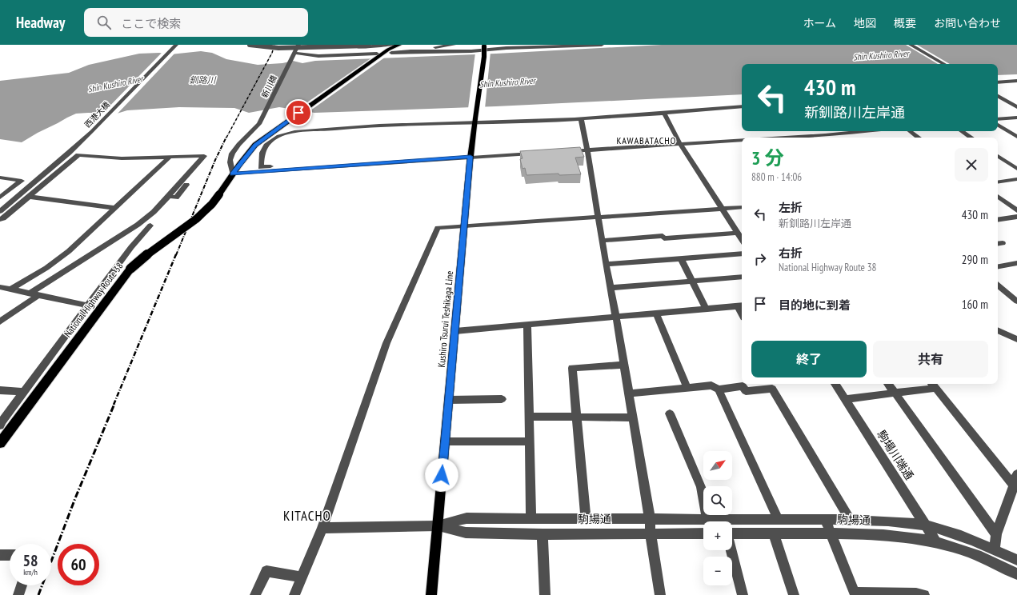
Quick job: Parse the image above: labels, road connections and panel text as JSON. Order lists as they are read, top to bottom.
{
  "streets": {
    "highway": ["National Highway Route 38"],
    "main road": ["Kushiro Tsurui Teshikaga Line"],
    "street": [
      "新川橋",
      "西港大橋",
      "駒場川端通",
      "駒場通"
    ]
  },
  "crossings": [
    ["新川橋", "National Highway Route 38"],
    ["Kushiro Tsurui Teshikaga Line", "駒場通"],
    ["駒場川端通", "駒場通"]
  ],
  "districts": ["KAWABATACHO", "KITACHO"],
  "water": ["Shin Kushiro River", "釧路川"],
  "north": "top right",
  "page": {
    "header": "Headway",
    "search": "ここで検索",
    "nav": [
      "ホーム",
      "地図",
      "概要",
      "お問い合わせ"
    ],
    "turn": ["430 m", "新釧路川左岸通"],
    "heading": ["3 分", "880 m · 14:06"],
    "list": [
      {
        "name": "左折",
        "note": "新釧路川左岸通",
        "value": "430 m"
      },
      {
        "name": "右折",
        "note": "National Highway Route 38",
        "value": "290 m"
      },
      {
        "name": "目的地に到着",
        "value": "160 m"
      }
    ],
    "buttons": ["終了", "共有"],
    "map_buttons": ["+", "−"],
    "speed": "58 km/h",
    "limit": "60"
  }
}
